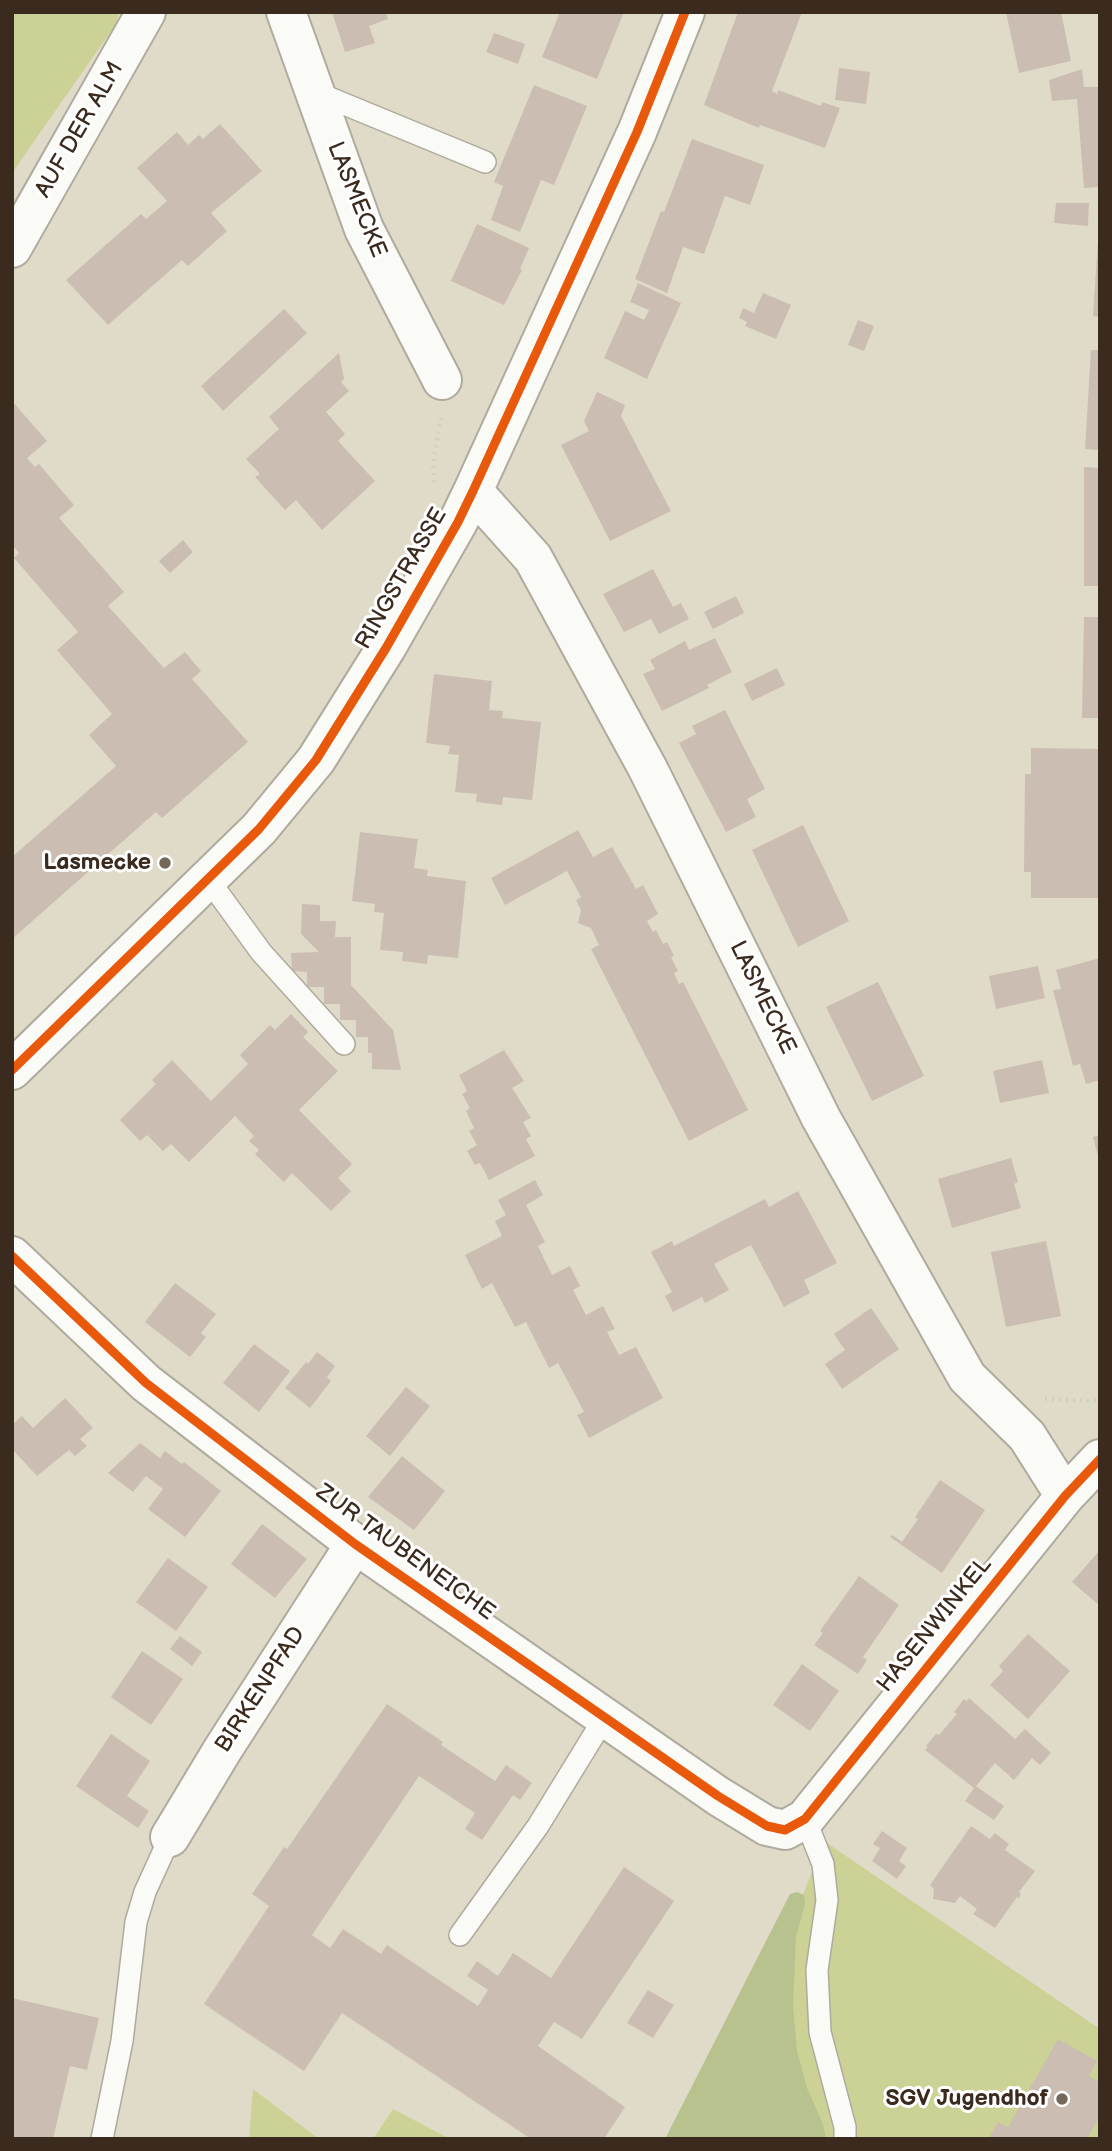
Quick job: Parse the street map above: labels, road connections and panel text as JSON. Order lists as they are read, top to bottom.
{
  "streets": {
    "street": [
      "AUF DER ALM",
      "LASMECKE",
      "RINGSTRASSE",
      "ZUR TAUBENEICHE",
      "HASENWINKEL",
      "BIRKENPFAD"
    ]
  },
  "crossings": [
    ["LASMECKE", "RINGSTRASSE"],
    ["LASMECKE", "HASENWINKEL"],
    ["ZUR TAUBENEICHE", "HASENWINKEL"],
    ["ZUR TAUBENEICHE", "BIRKENPFAD"]
  ],
  "places": ["Lasmecke", "SGV Jugendhof"]
}
